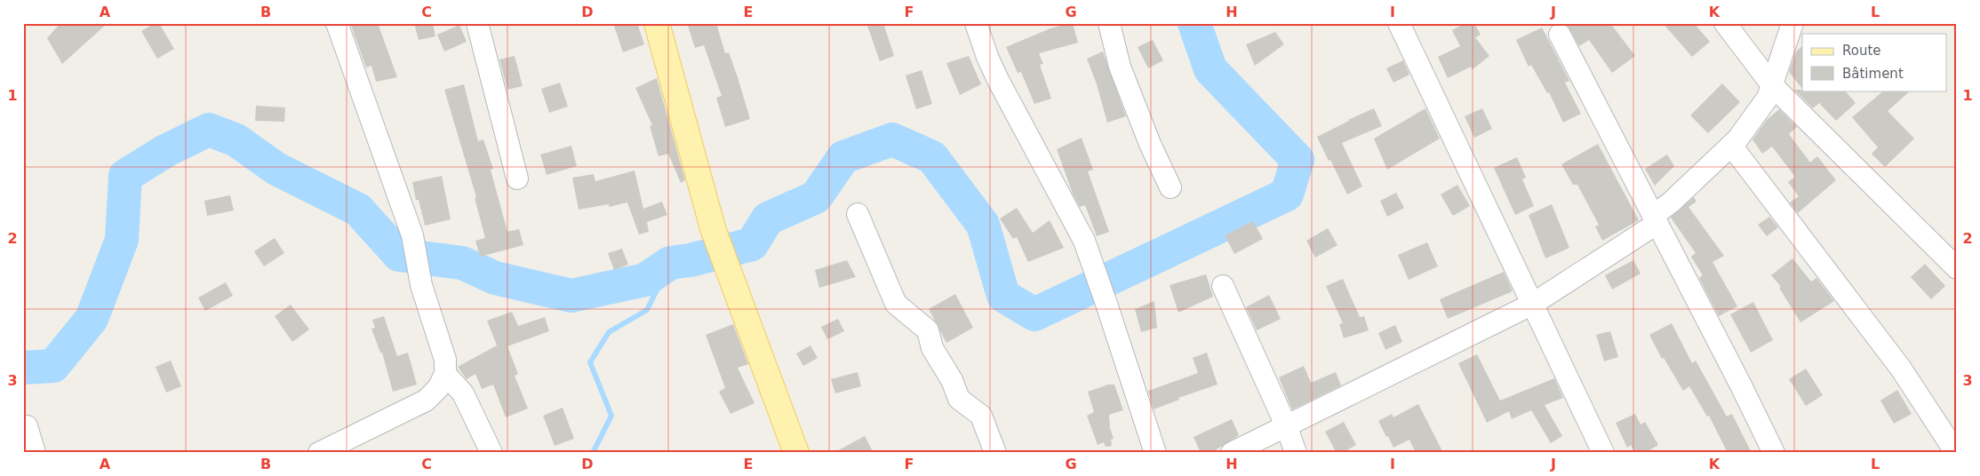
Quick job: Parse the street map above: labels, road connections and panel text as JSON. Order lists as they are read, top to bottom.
{
  "legend": ["Route", "Bâtiment"],
  "grid": {
    "columns": [
      "A",
      "B",
      "C",
      "D",
      "E",
      "F",
      "G",
      "H",
      "I",
      "J",
      "K",
      "L"
    ],
    "rows": ["1", "2", "3"]
  }
}
